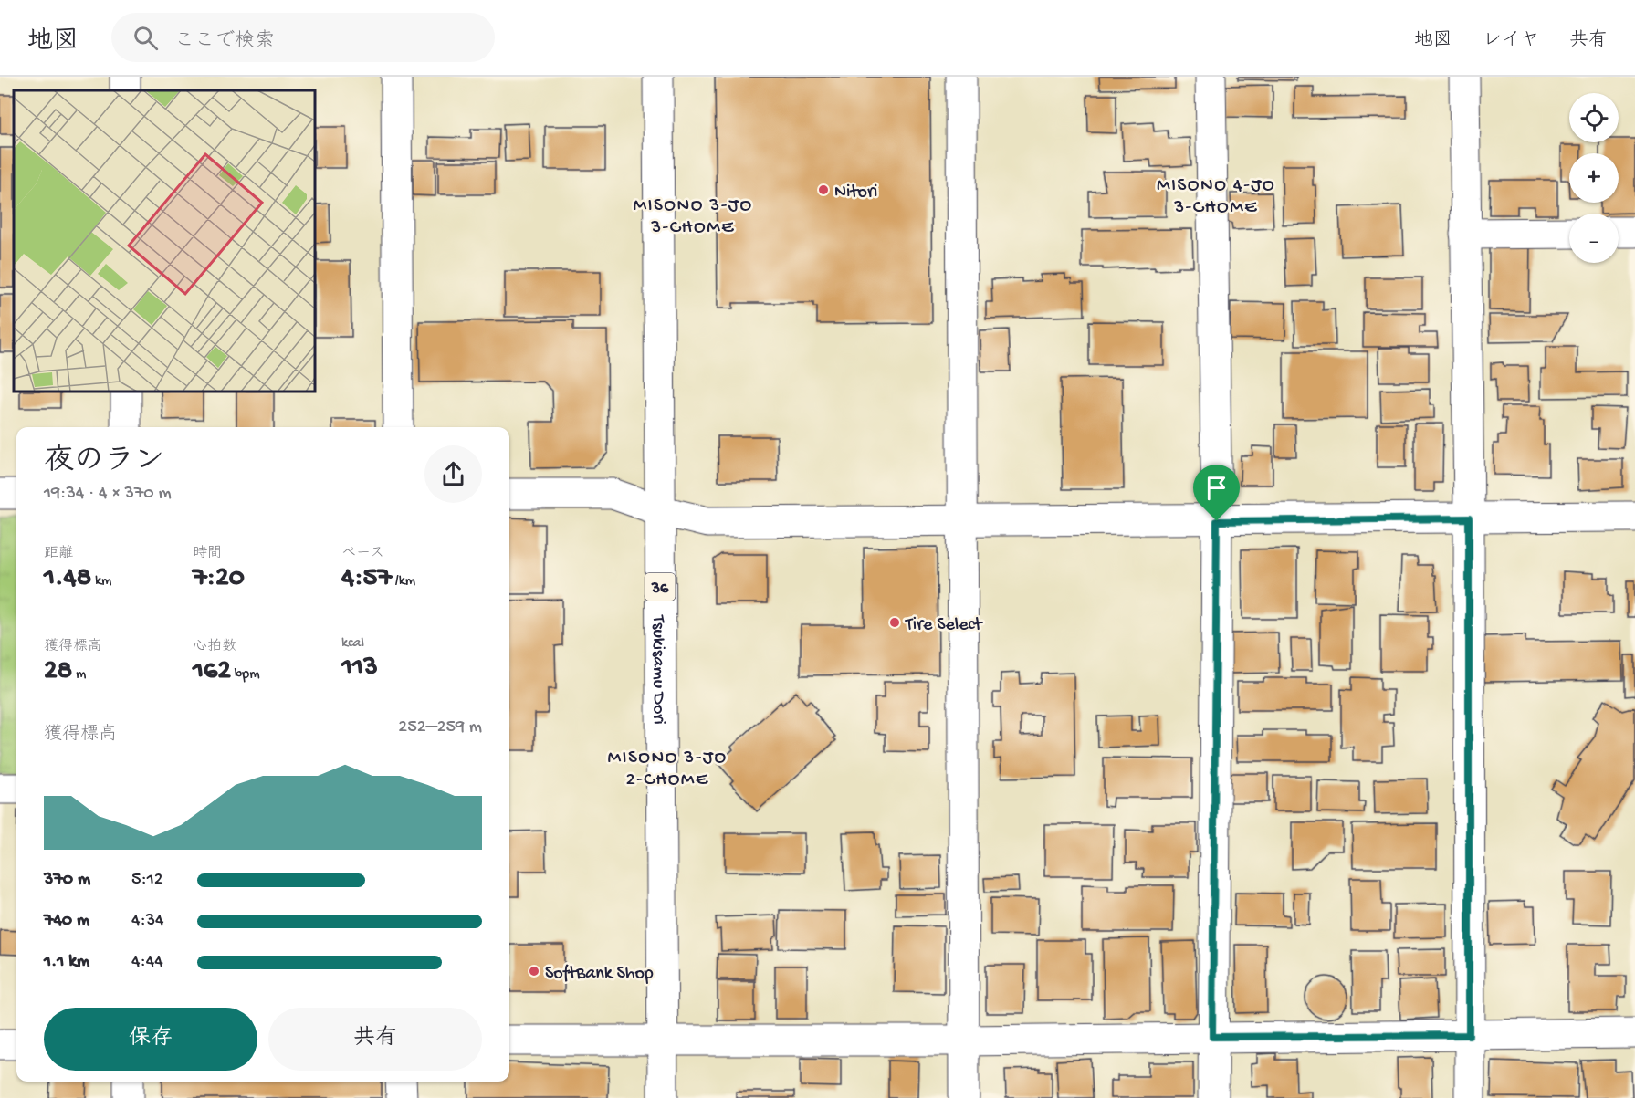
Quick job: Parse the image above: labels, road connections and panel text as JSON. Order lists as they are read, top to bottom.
{
  "streets": {
    "main road": ["36", "Tsukisamu Dori"]
  },
  "districts": ["MISONO 4-JO 3-CHOME", "MISONO 3-JO 3-CHOME", "MISONO 3-JO 2-CHOME"],
  "places": ["Nitori", "Tire Select", "SoftBank Shop"],
  "page": {
    "header": "地図",
    "search": "ここで検索",
    "nav": ["地図", "レイヤ", "共有"],
    "map_buttons": ["+", "−"],
    "heading": ["夜のラン", "19:34 · 4 × 370 m"],
    "stats": [
      ["距離", "1.48 km"],
      ["時間", "7:20"],
      ["ペース", "4:57 /km"],
      ["獲得標高", "28 m"],
      ["心拍数", "162 bpm"],
      ["kcal", "113"]
    ],
    "chart": ["獲得標高", "252–259 m"],
    "list": [
      {
        "name": "370 m",
        "note": "5:12"
      },
      {
        "name": "740 m",
        "note": "4:34"
      },
      {
        "name": "1.1 km",
        "note": "4:44"
      }
    ],
    "buttons": ["保存", "共有"]
  }
}
